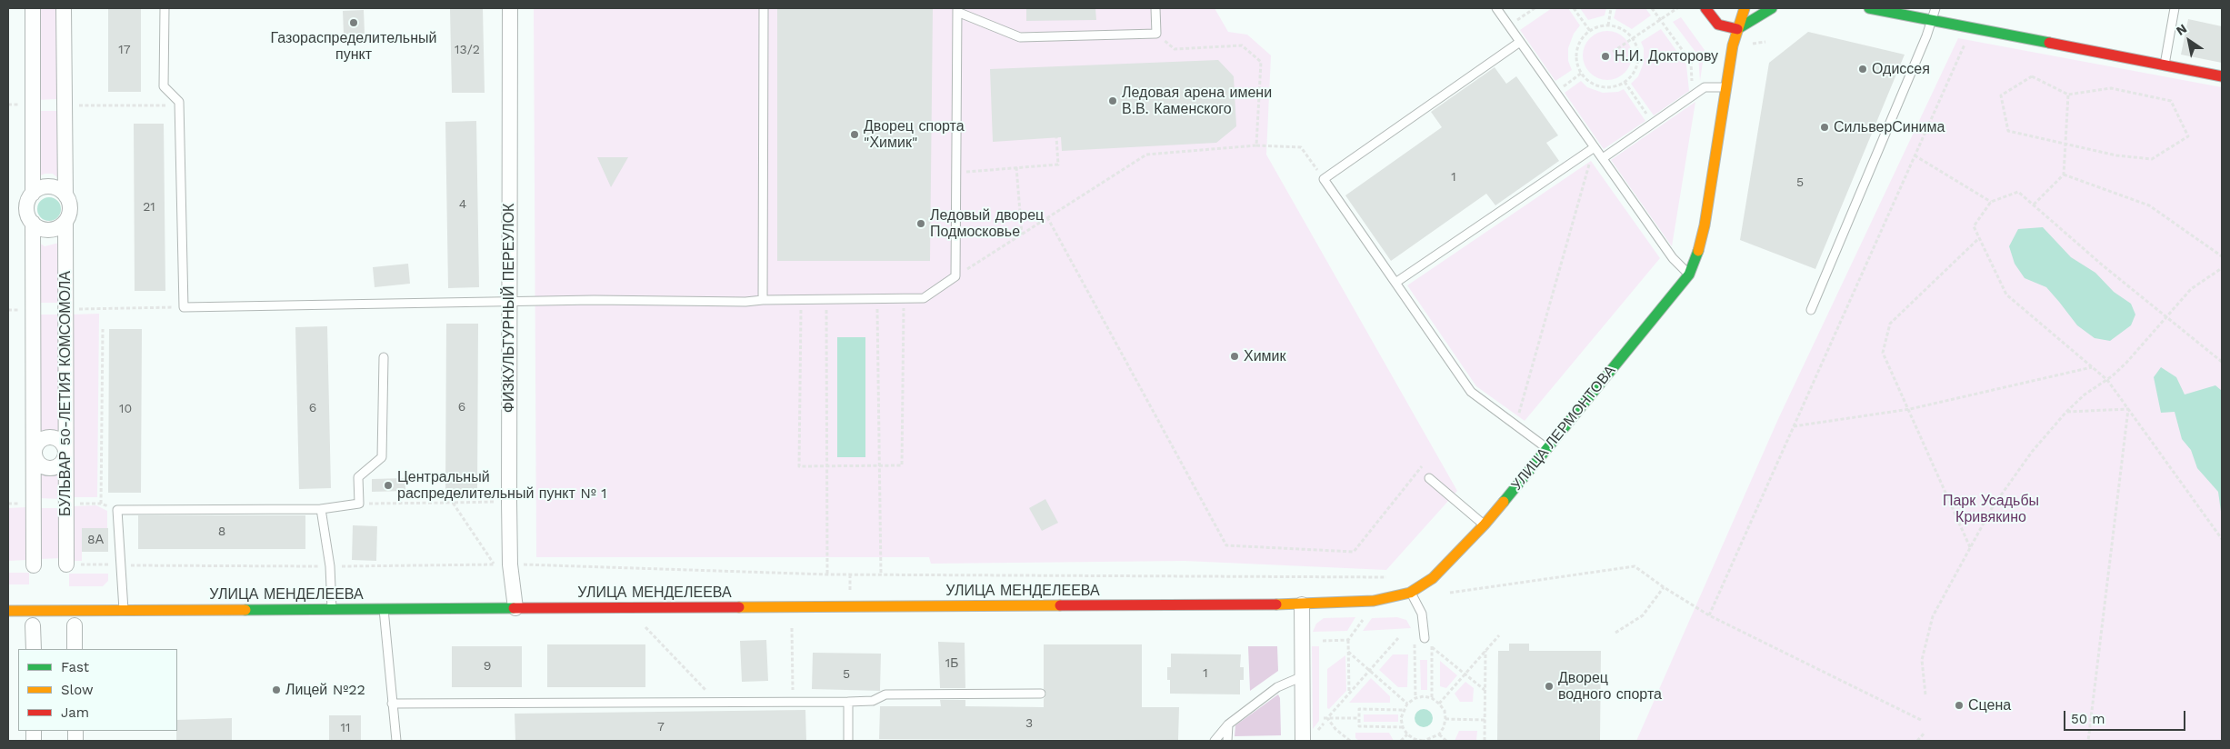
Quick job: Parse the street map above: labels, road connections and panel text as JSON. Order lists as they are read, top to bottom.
{
  "streets": {
    "main road": ["УЛИЦА ЛЕРМОНТОВА", "УЛИЦА МЕНДЕЛЕЕВА"],
    "street": ["ФИЗКУЛЬТУРНЫЙ ПЕРЕУЛОК", "БУЛЬВАР 50-ЛЕТИЯ КОМСОМОЛА"]
  },
  "crossings": [
    ["ФИЗКУЛЬТУРНЫЙ ПЕРЕУЛОК", "УЛИЦА МЕНДЕЛЕЕВА"],
    ["УЛИЦА ЛЕРМОНТОВА", "УЛИЦА МЕНДЕЛЕЕВА"]
  ],
  "parks": ["Парк Усадьбы Кривякино"],
  "places": [
    "Газораспределительный пункт",
    "Н.И. Докторову",
    "Одиссея",
    "Ледовая арена имени В.В. Каменского",
    "СильверСинима",
    "Дворец спорта \"Химик\"",
    "Ледовый дворец Подмосковье",
    "Химик",
    "Центральный распределительный пункт № 1",
    "Дворец водного спорта",
    "Лицей №22",
    "Сцена"
  ],
  "house_numbers": [
    "17",
    "13/2",
    "1",
    "5",
    "4",
    "21",
    "6",
    "6",
    "10",
    "8",
    "8А",
    "1Б",
    "9",
    "1",
    "5",
    "3",
    "7",
    "11"
  ],
  "legend": ["Fast", "Slow", "Jam"],
  "scale_bar": "50 m",
  "north": "top left"
}
